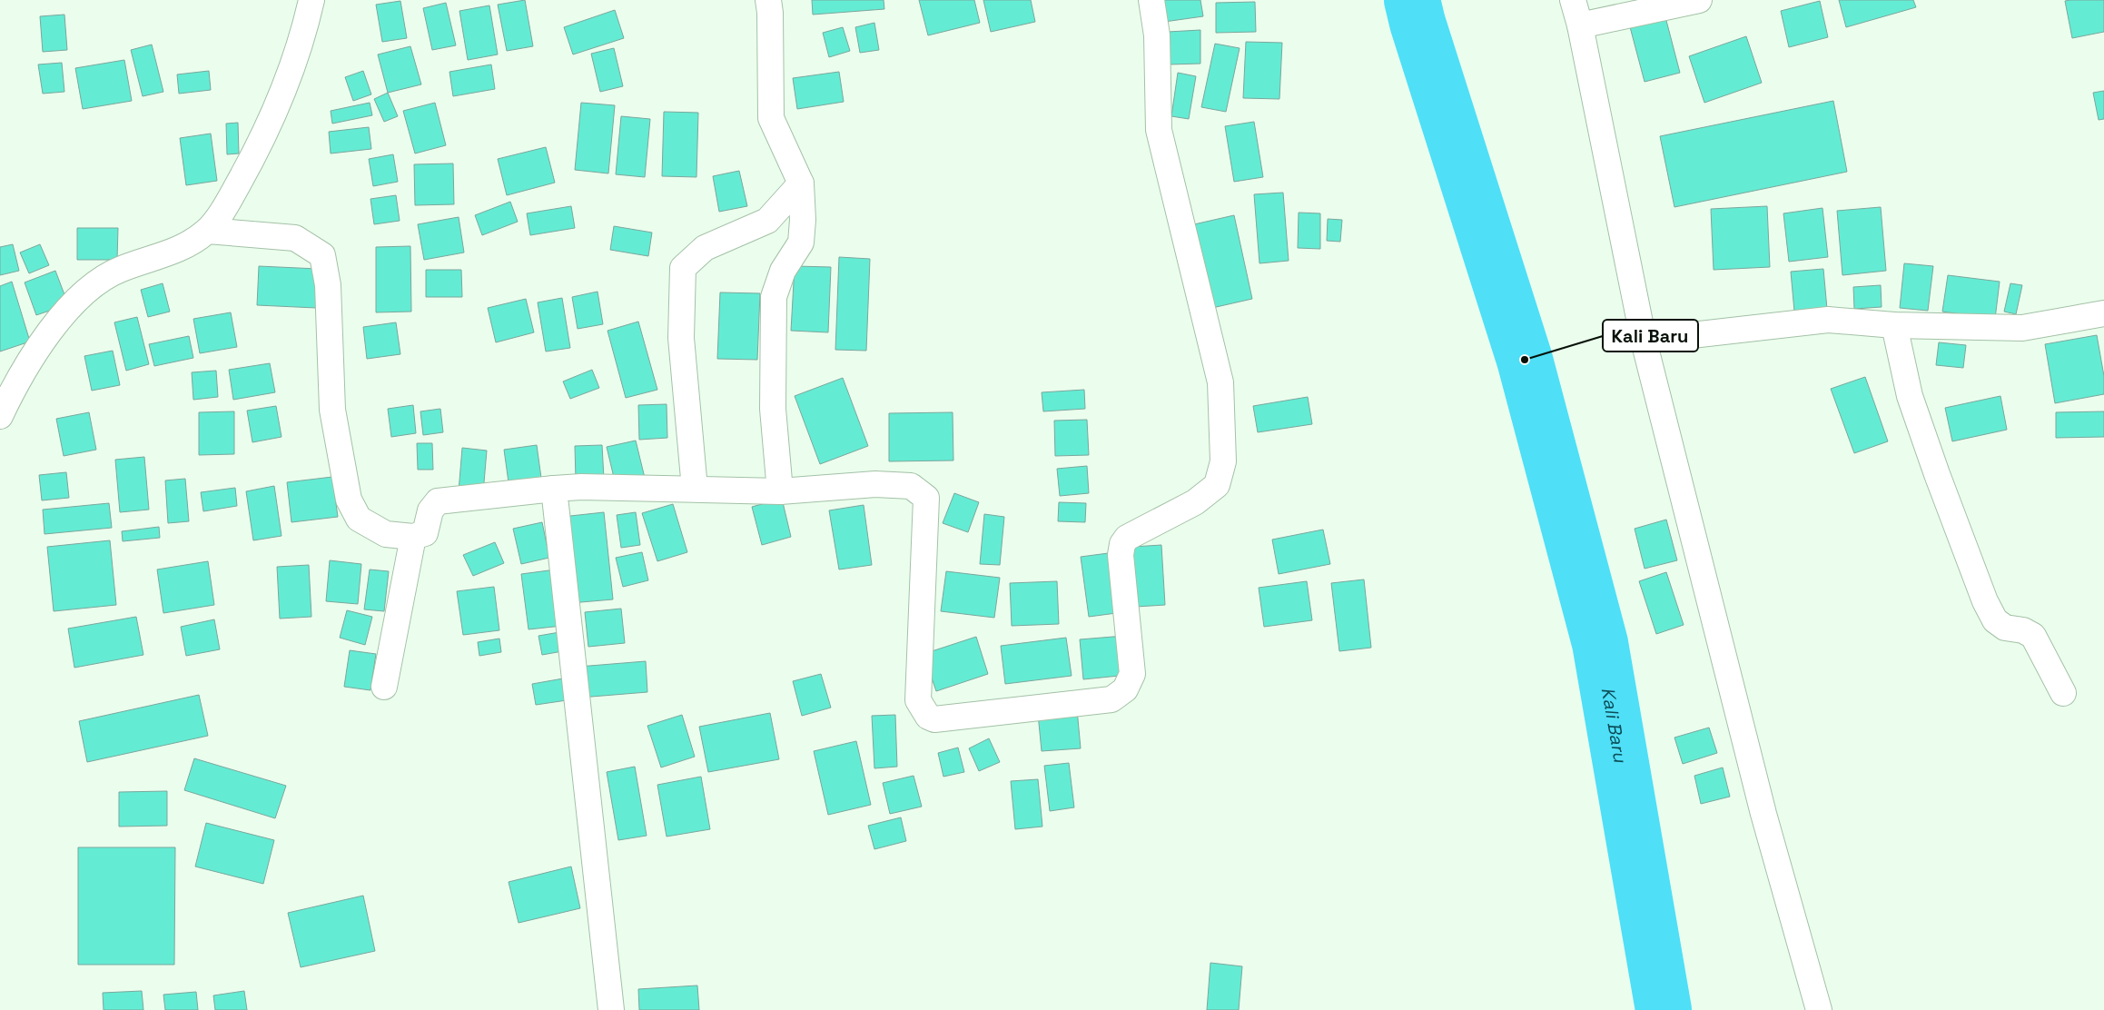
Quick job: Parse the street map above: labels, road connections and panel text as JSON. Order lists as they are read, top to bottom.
{
  "water": ["Kali Baru"],
  "places": ["Kali Baru"]
}
